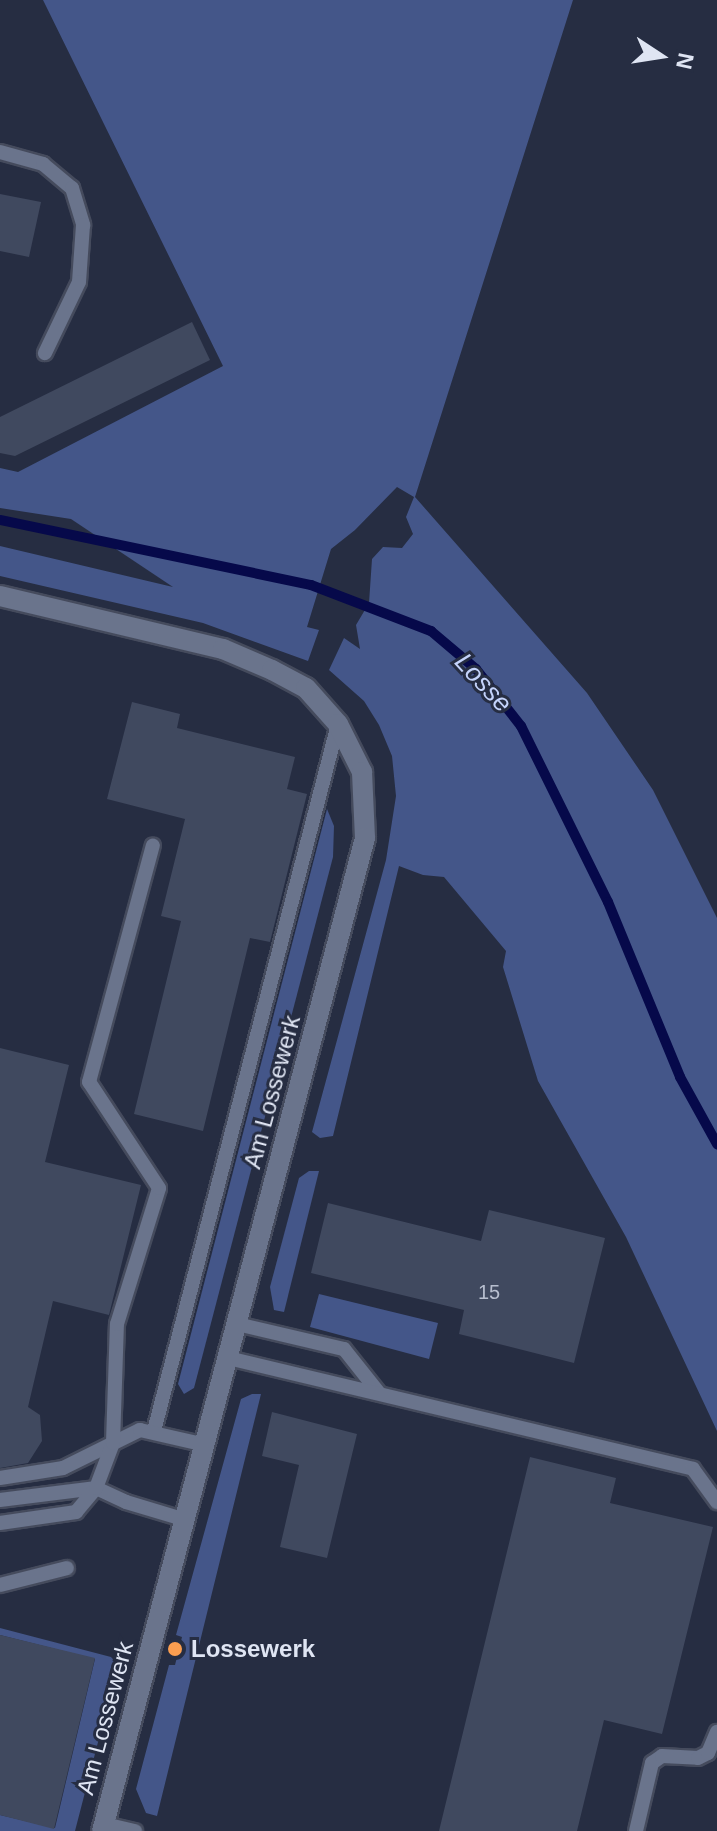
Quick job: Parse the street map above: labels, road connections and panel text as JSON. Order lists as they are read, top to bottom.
{
  "streets": {
    "street": ["Am Lossewerk"]
  },
  "water": ["Losse"],
  "places": ["Lossewerk"],
  "house_numbers": ["15"],
  "north": "right"
}
